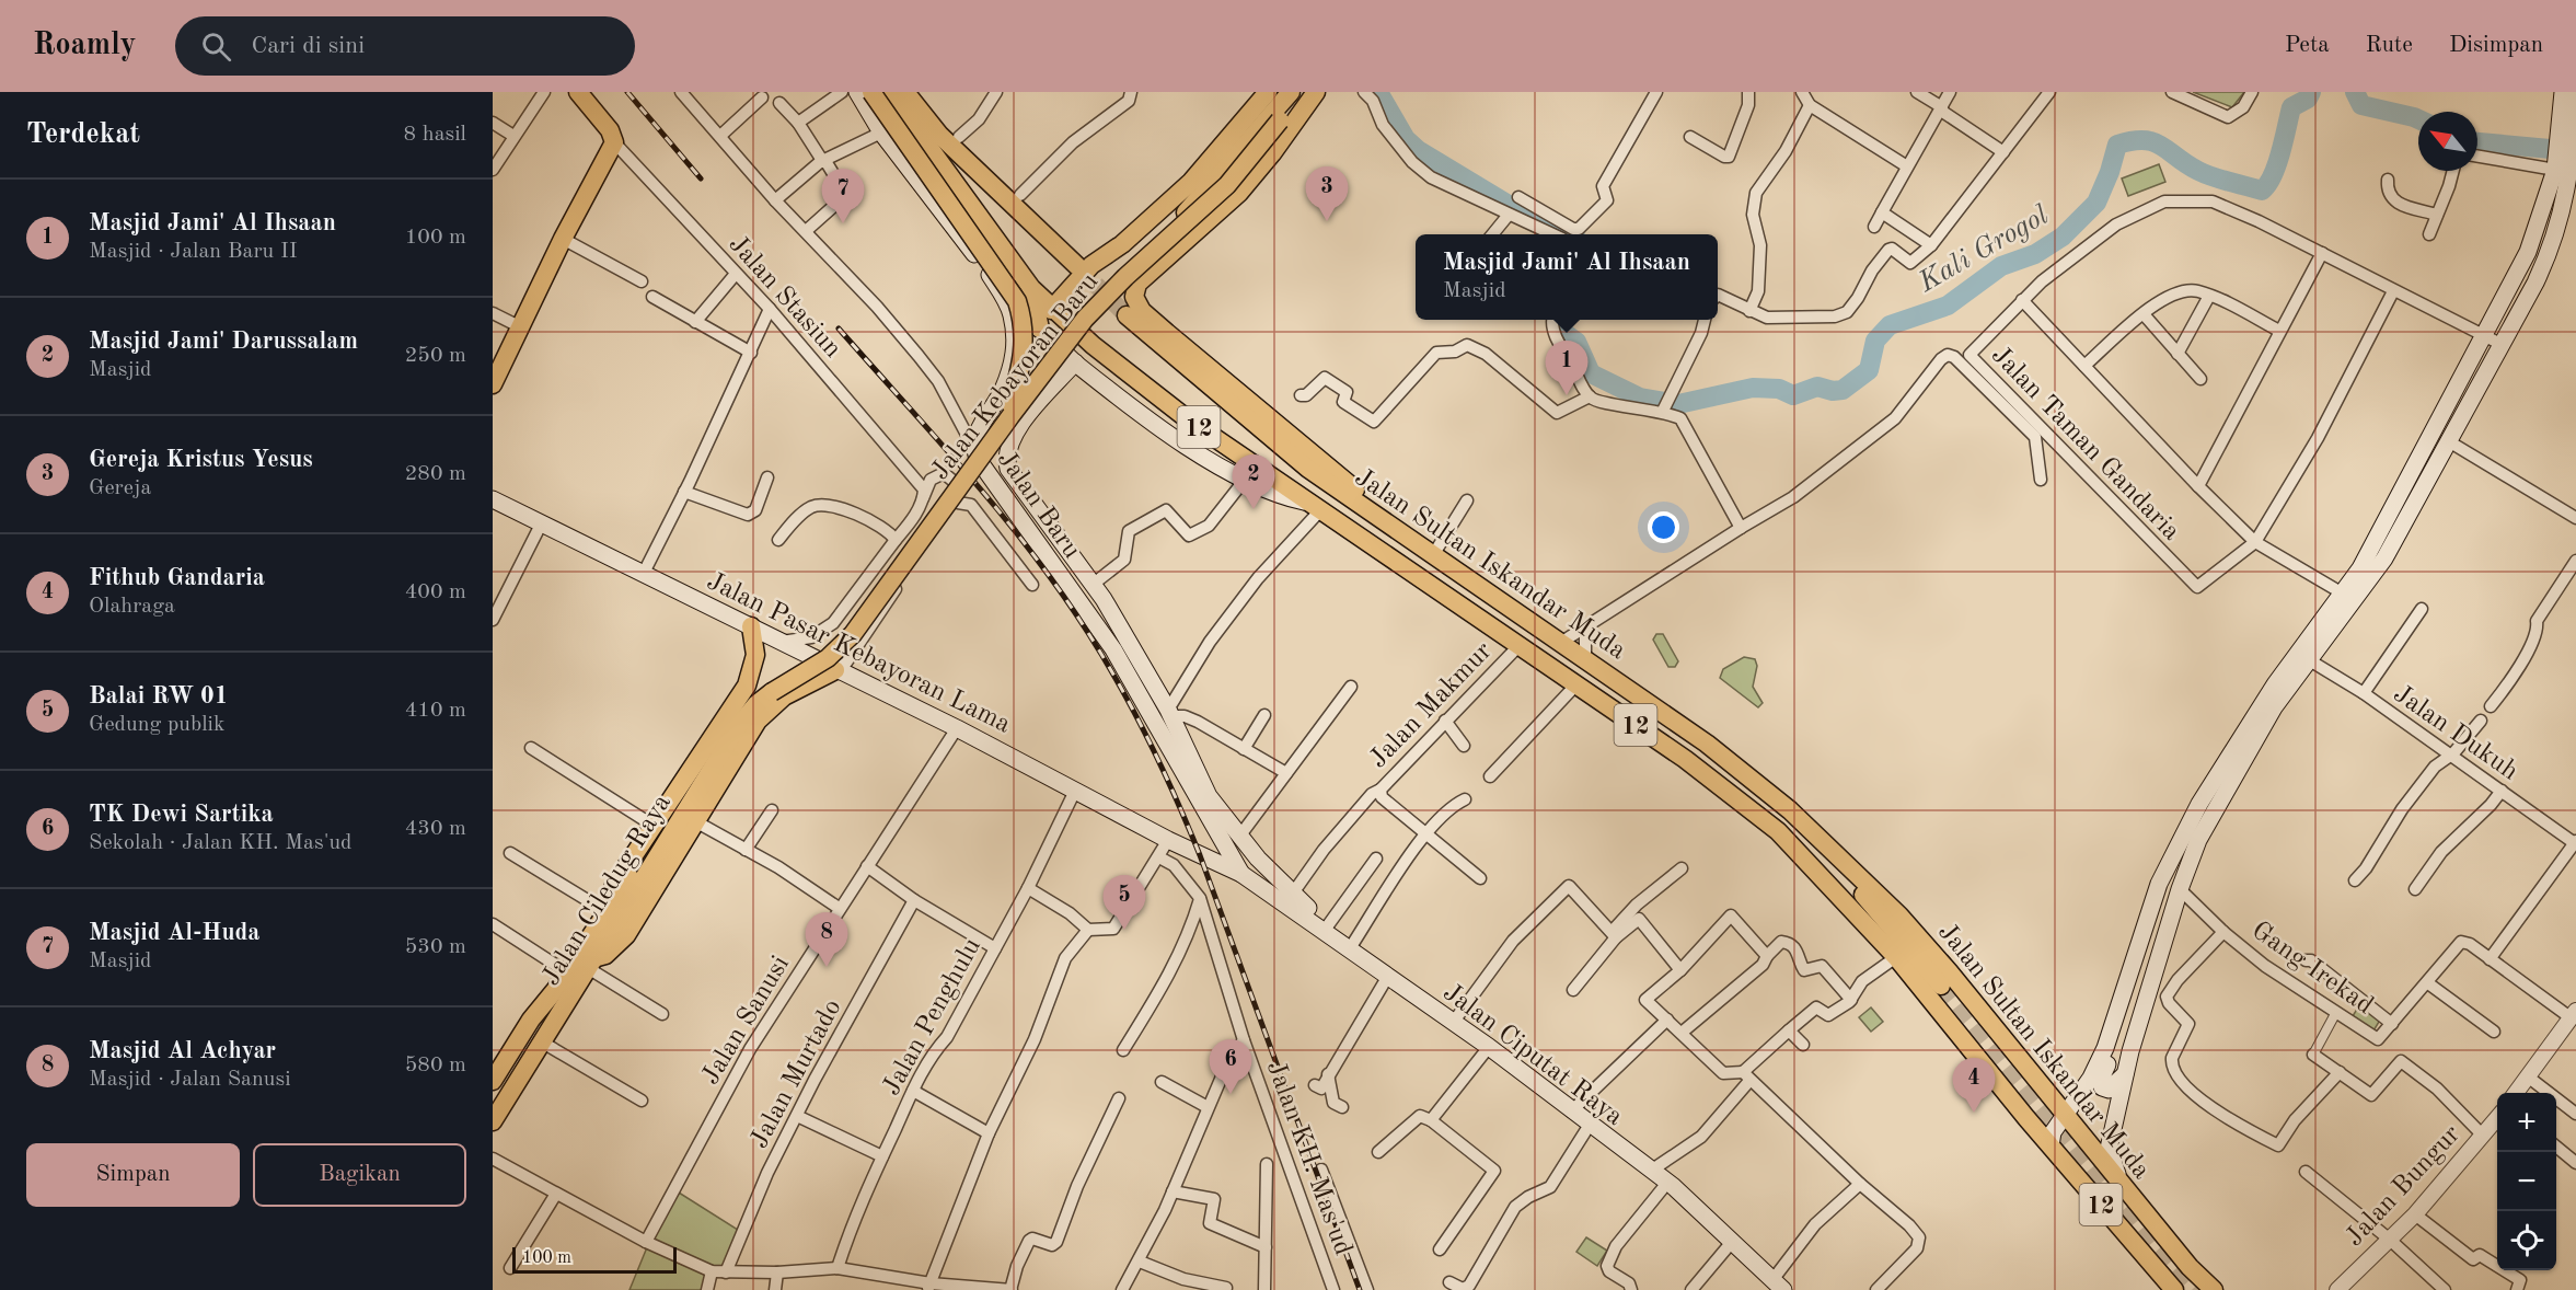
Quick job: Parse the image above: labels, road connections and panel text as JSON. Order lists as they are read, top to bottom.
{
  "streets": {
    "main road": [
      "Jalan Kebayoran Baru",
      "12",
      "Jalan Baru",
      "Jalan Sultan Iskandar Muda",
      "Jalan Pasar Kebayoran Lama",
      "Jalan Ciledug Raya",
      "Jalan Ciputat Raya"
    ],
    "street": [
      "Jalan Stasiun",
      "Jalan Taman Gandaria",
      "Jalan Makmur",
      "Jalan Dukuh",
      "Gang Irekad",
      "Jalan Penghulu",
      "Jalan Sanusi",
      "Jalan Murtado",
      "Jalan KH. Mas'ud",
      "Jalan Bungur"
    ]
  },
  "crossings": [
    ["Jalan Kebayoran Baru", "Jalan Ciledug Raya"],
    ["12", "Jalan Sultan Iskandar Muda"],
    ["Jalan Baru", "Jalan Sultan Iskandar Muda"],
    ["Jalan Baru", "Jalan Pasar Kebayoran Lama"],
    ["Jalan Baru", "Jalan Ciputat Raya"],
    ["Jalan Sultan Iskandar Muda", "Jalan Makmur"],
    ["Jalan Pasar Kebayoran Lama", "Jalan Penghulu"],
    ["Jalan Pasar Kebayoran Lama", "Jalan Sanusi"],
    ["Jalan Pasar Kebayoran Lama", "Jalan Ciputat Raya"]
  ],
  "water": ["Kali Grogol"],
  "scale_bar": "100 m",
  "north": "top left",
  "page": {
    "header": "Roamly",
    "search": "Cari di sini",
    "nav": ["Peta", "Rute", "Disimpan"],
    "heading": ["Terdekat", "8 hasil"],
    "pins": [
      "3",
      "7",
      "1",
      "2",
      "5",
      "8",
      "6",
      "4"
    ],
    "list": [
      {
        "mark": "1",
        "name": "Masjid Jami' Al Ihsaan",
        "note": "Masjid · Jalan Baru II",
        "value": "100 m"
      },
      {
        "mark": "2",
        "name": "Masjid Jami' Darussalam",
        "note": "Masjid",
        "value": "250 m"
      },
      {
        "mark": "3",
        "name": "Gereja Kristus Yesus",
        "note": "Gereja",
        "value": "280 m"
      },
      {
        "mark": "4",
        "name": "Fithub Gandaria",
        "note": "Olahraga",
        "value": "400 m"
      },
      {
        "mark": "5",
        "name": "Balai RW 01",
        "note": "Gedung publik",
        "value": "410 m"
      },
      {
        "mark": "6",
        "name": "TK Dewi Sartika",
        "note": "Sekolah · Jalan KH. Mas'ud",
        "value": "430 m"
      },
      {
        "mark": "7",
        "name": "Masjid Al-Huda",
        "note": "Masjid",
        "value": "530 m"
      },
      {
        "mark": "8",
        "name": "Masjid Al Achyar",
        "note": "Masjid · Jalan Sanusi",
        "value": "580 m"
      }
    ],
    "popup": ["Masjid Jami' Al Ihsaan", "Masjid"],
    "map_buttons": ["+", "−"],
    "buttons": ["Simpan", "Bagikan"],
    "scale": "100 m"
  }
}
